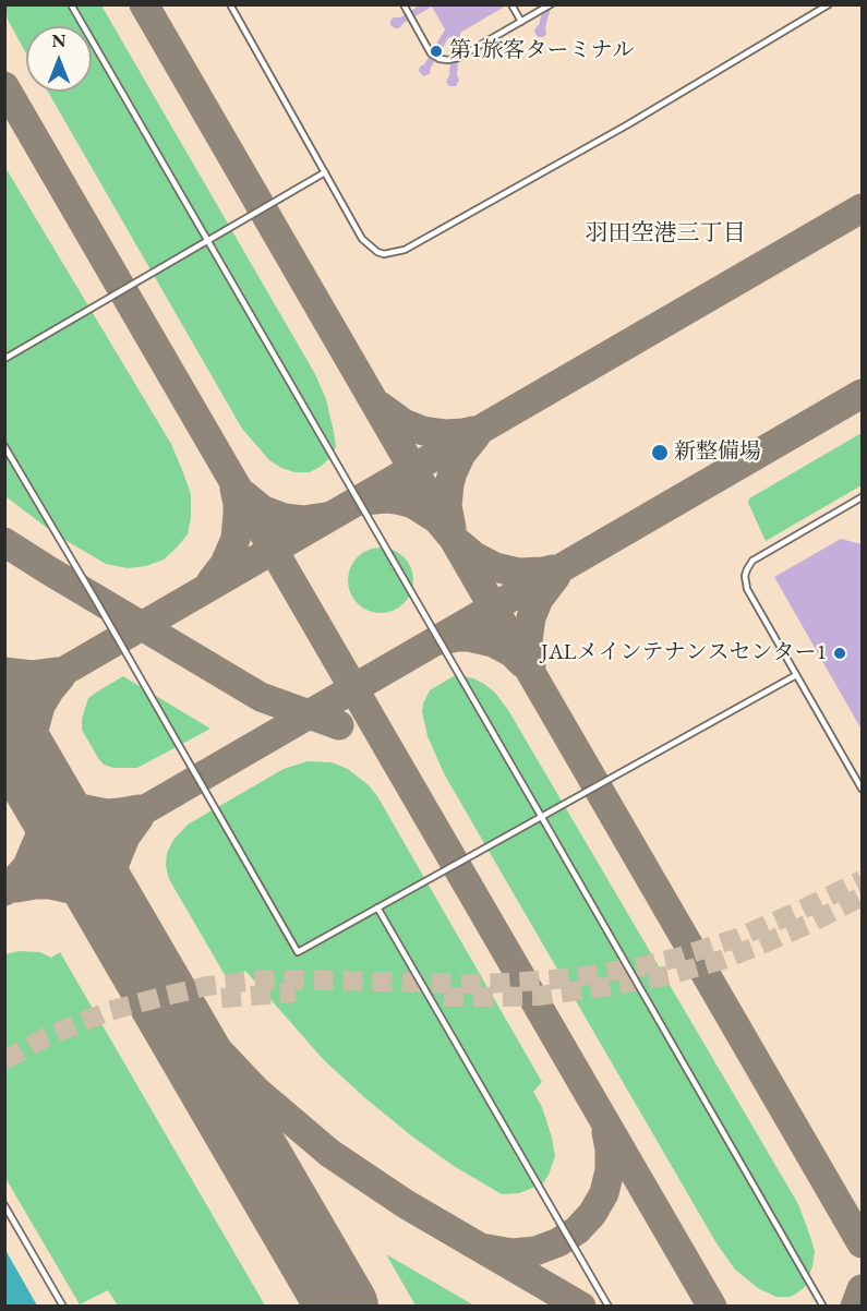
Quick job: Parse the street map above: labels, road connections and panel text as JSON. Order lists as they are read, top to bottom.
{
  "districts": ["羽田空港三丁目"],
  "places": ["第1旅客ターミナル", "新整備場", "JALメインテナンスセンター1"],
  "north": "top"
}
